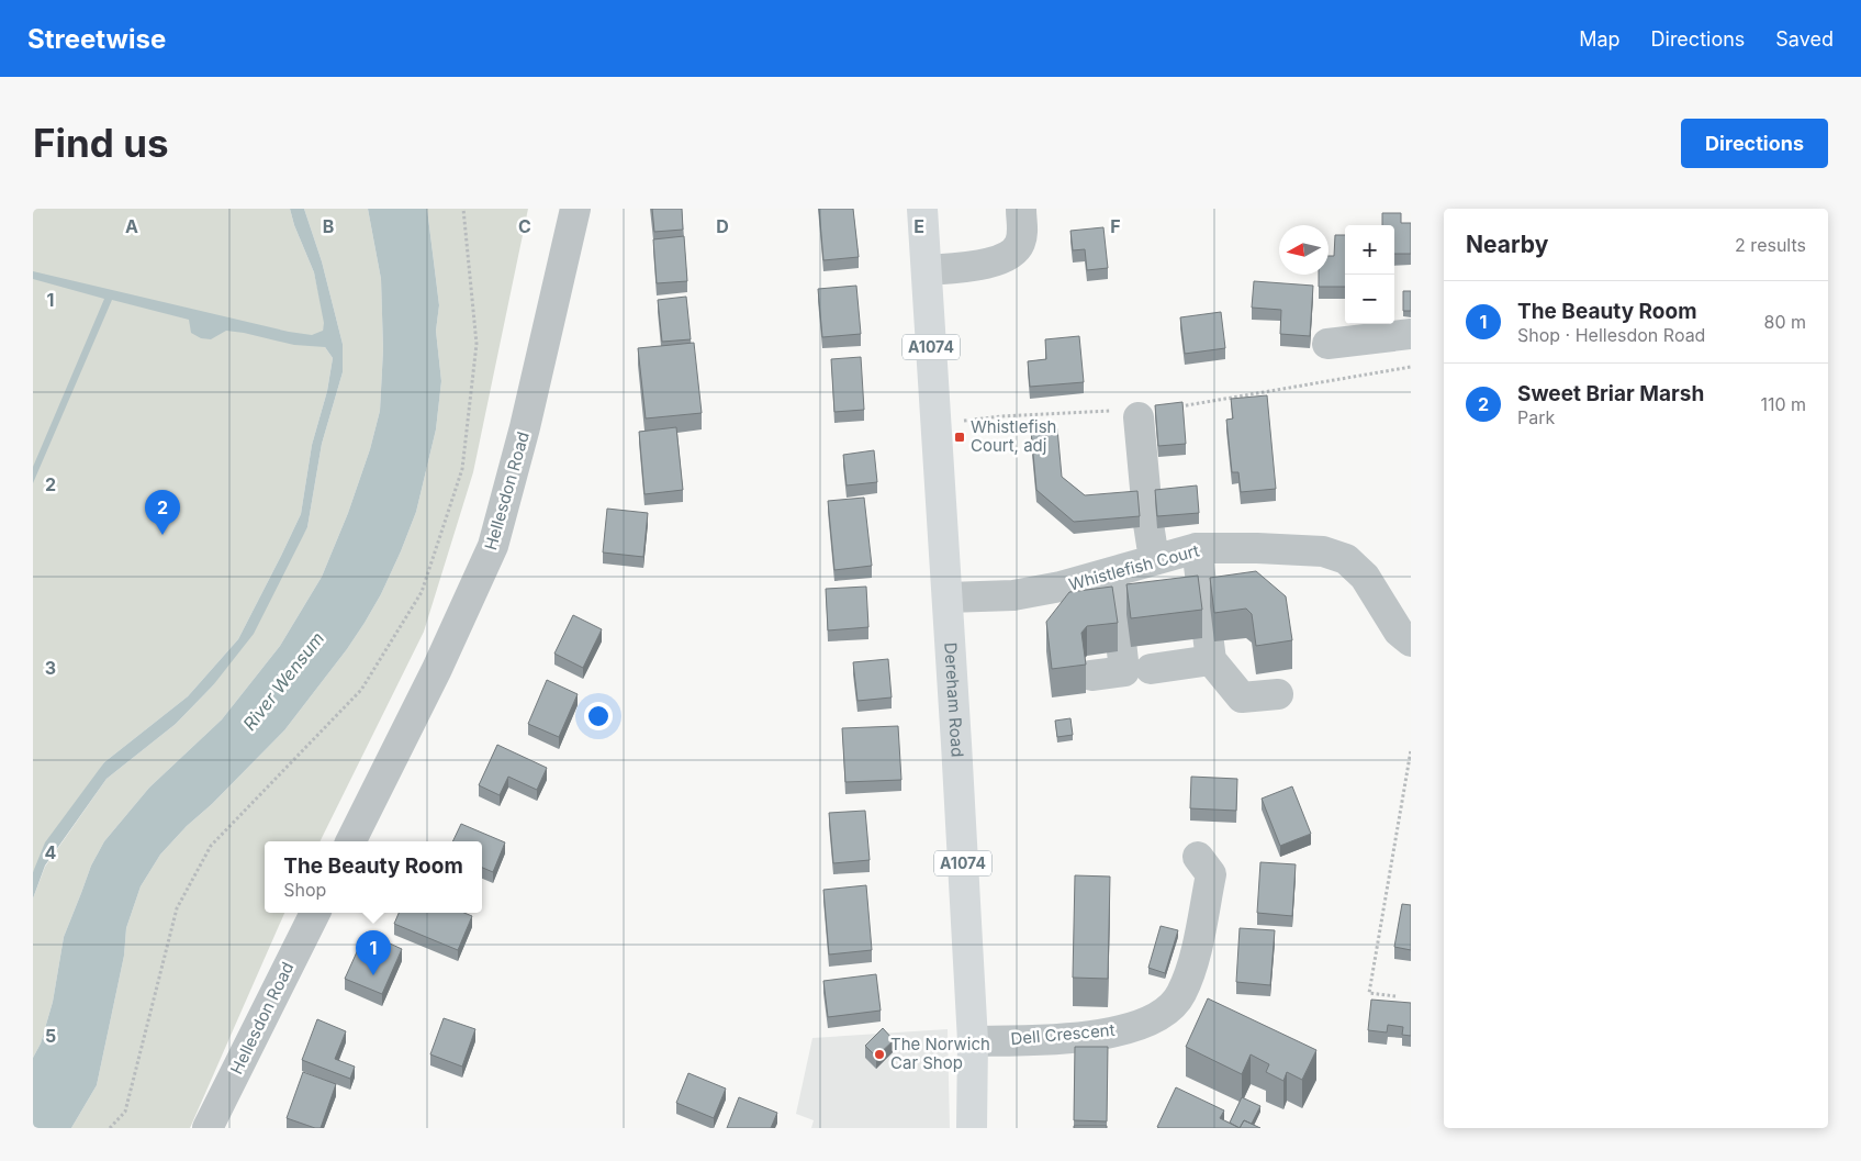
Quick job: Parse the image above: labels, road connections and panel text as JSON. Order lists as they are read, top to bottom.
{
  "streets": {
    "highway": ["A1074", "Dereham Road"],
    "street": ["Hellesdon Road", "Whistlefish Court", "Dell Crescent"]
  },
  "crossings": [
    ["Whistlefish Court", "Dereham Road"],
    ["Dereham Road", "Dell Crescent"]
  ],
  "water": ["River Wensum"],
  "places": {
    "transit": ["Whistlefish Court, adj"],
    "other": ["The Norwich Car Shop"]
  },
  "north": "left",
  "page": {
    "header": "Streetwise",
    "nav": ["Map", "Directions", "Saved"],
    "buttons": "Directions",
    "title": "Find us",
    "heading": ["Nearby", "2 results"],
    "map_buttons": ["+", "−"],
    "list": [
      {
        "mark": "1",
        "name": "The Beauty Room",
        "note": "Shop · Hellesdon Road",
        "value": "80 m"
      },
      {
        "mark": "2",
        "name": "Sweet Briar Marsh",
        "note": "Park",
        "value": "110 m"
      }
    ],
    "pins": ["2", "1"],
    "popup": ["The Beauty Room", "Shop"]
  },
  "grid": {
    "columns": [
      "A",
      "B",
      "C",
      "D",
      "E",
      "F"
    ],
    "rows": [
      "1",
      "2",
      "3",
      "4",
      "5"
    ]
  }
}
